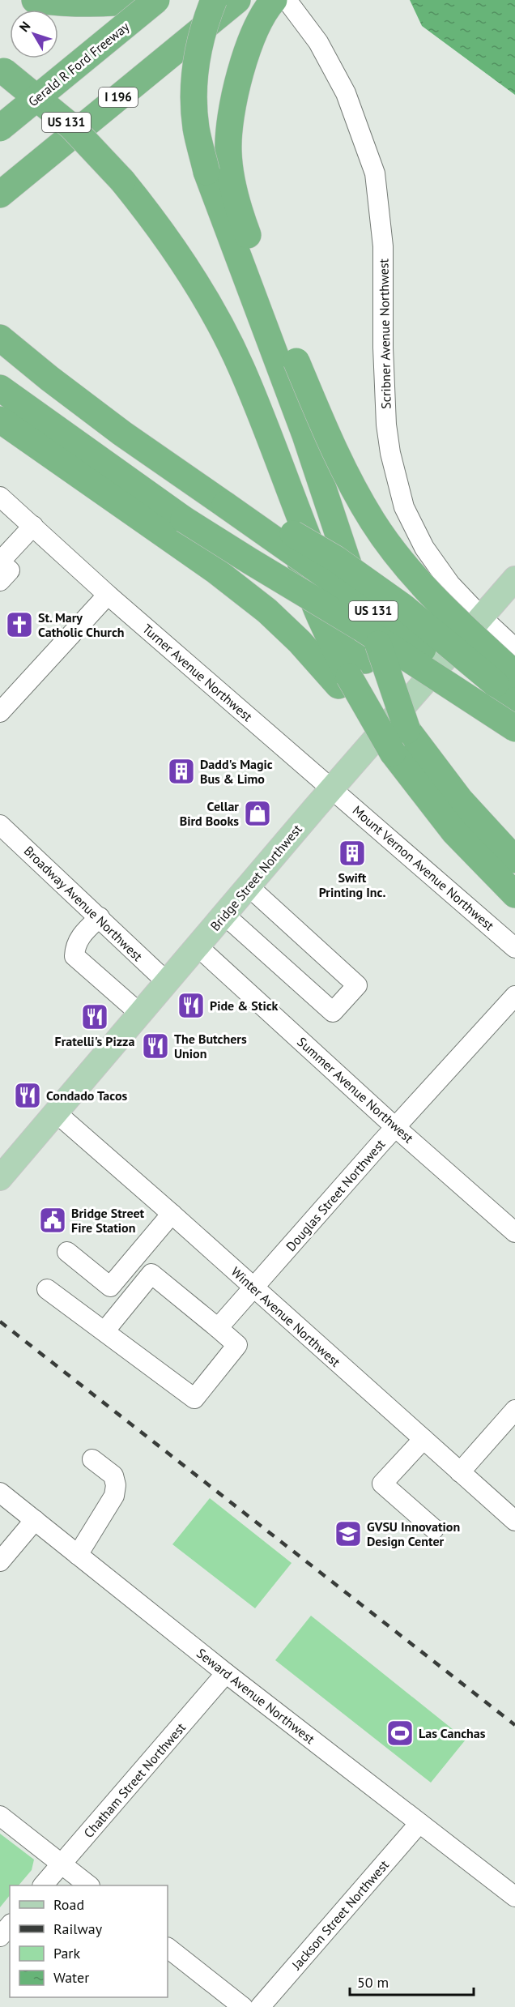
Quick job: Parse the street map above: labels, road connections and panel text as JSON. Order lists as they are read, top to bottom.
{
  "streets": {
    "highway": ["Gerald R Ford Freeway", "I 196", "US 131"],
    "main road": ["Bridge Street Northwest"],
    "street": [
      "Scribner Avenue Northwest",
      "Turner Avenue Northwest",
      "Mount Vernon Avenue Northwest",
      "Broadway Avenue Northwest",
      "Summer Avenue Northwest",
      "Douglas Street Northwest",
      "Winter Avenue Northwest",
      "Seward Avenue Northwest",
      "Chatham Street Northwest",
      "Jackson Street Northwest"
    ]
  },
  "crossings": [
    ["Scribner Avenue Northwest", "Bridge Street Northwest"],
    ["Turner Avenue Northwest", "Mount Vernon Avenue Northwest"],
    ["Turner Avenue Northwest", "Bridge Street Northwest"],
    ["Mount Vernon Avenue Northwest", "Bridge Street Northwest"],
    ["Bridge Street Northwest", "Broadway Avenue Northwest"],
    ["Bridge Street Northwest", "Summer Avenue Northwest"],
    ["Bridge Street Northwest", "Winter Avenue Northwest"],
    ["Summer Avenue Northwest", "Douglas Street Northwest"],
    ["Douglas Street Northwest", "Winter Avenue Northwest"],
    ["Seward Avenue Northwest", "Chatham Street Northwest"],
    ["Seward Avenue Northwest", "Jackson Street Northwest"]
  ],
  "places": {
    "church": ["St. Mary Catholic Church"],
    "building": ["Dadd's Magic Bus & Limo", "Swift Printing Inc."],
    "shop": ["Cellar Bird Books"],
    "restaurant": [
      "Pide & Stick",
      "Fratelli's Pizza",
      "The Butchers Union",
      "Condado Tacos"
    ],
    "public building": ["Bridge Street Fire Station"],
    "school or university": ["GVSU Innovation Design Center"],
    "sports": ["Las Canchas"]
  },
  "legend": [
    "Road",
    "Railway",
    "Park",
    "Water"
  ],
  "scale_bar": "50 m",
  "north": "top left"
}
